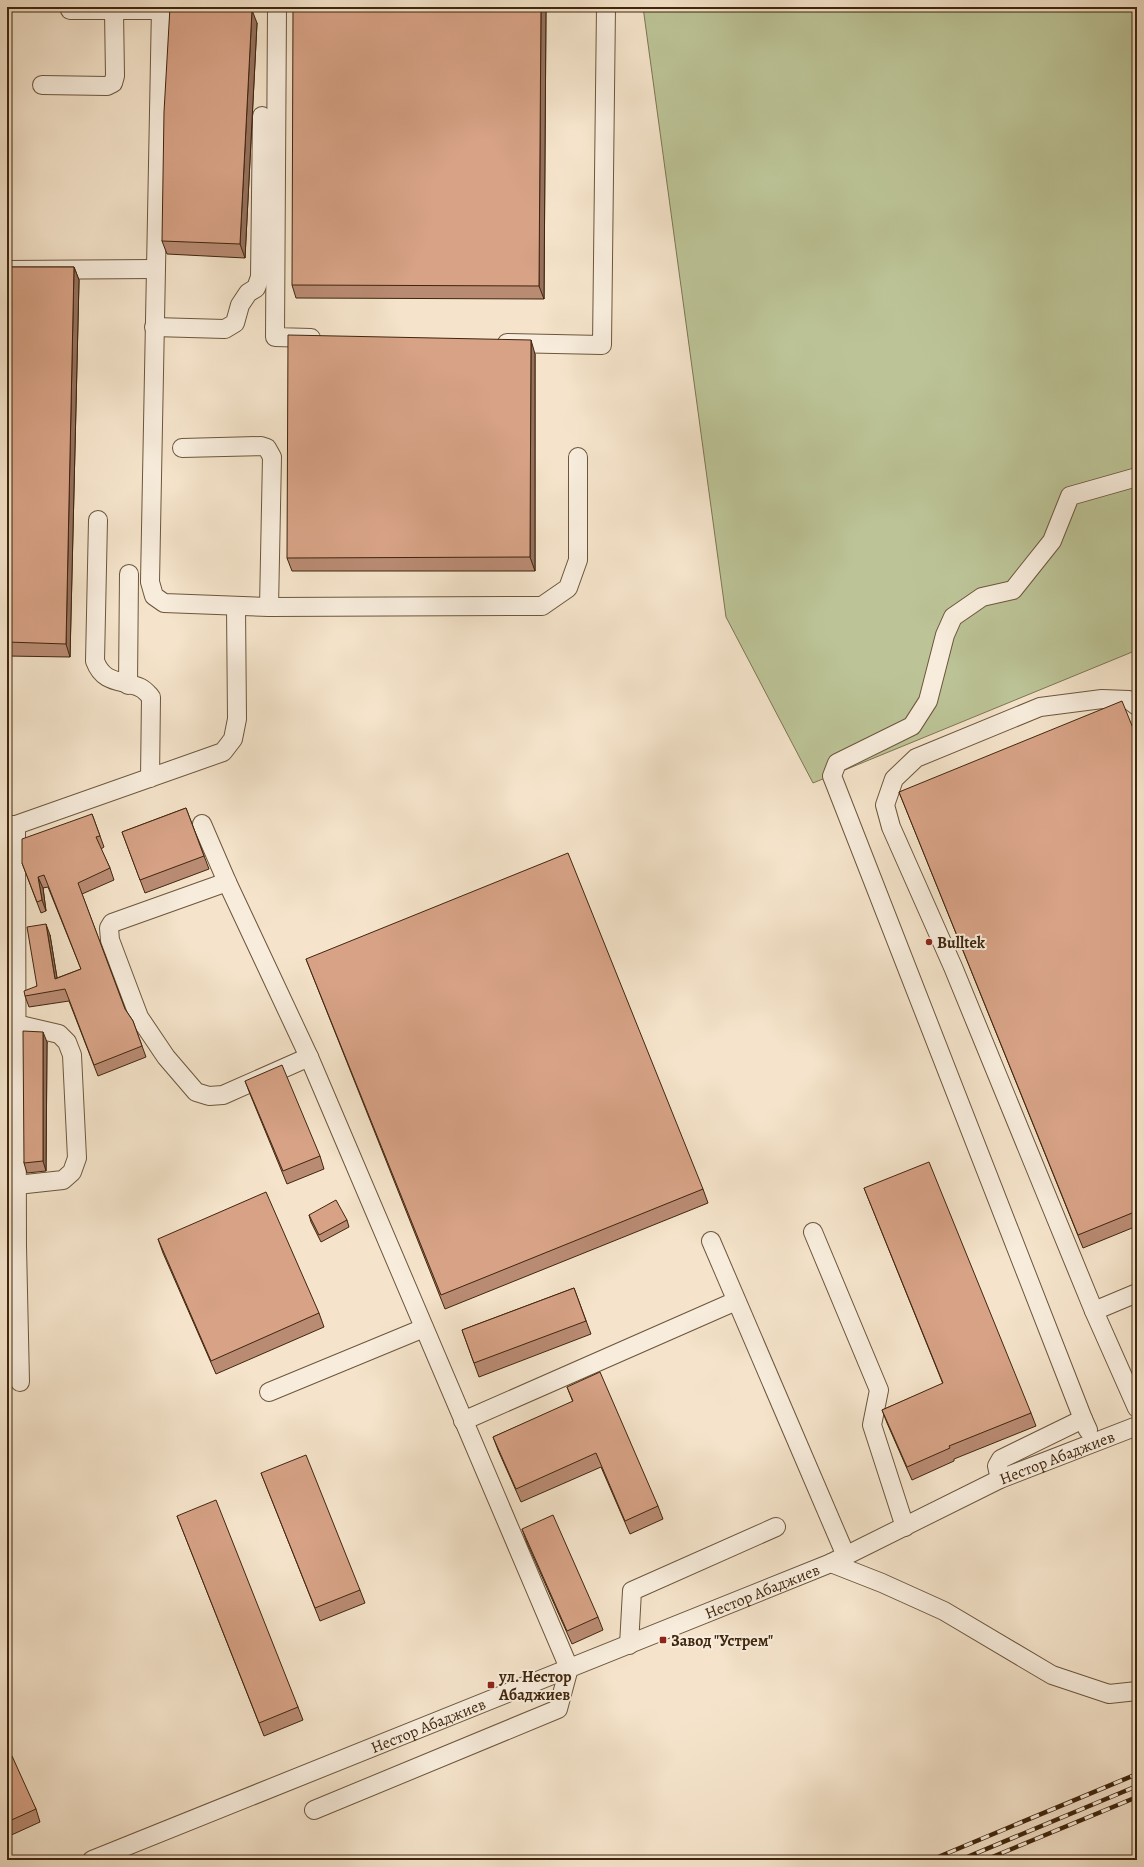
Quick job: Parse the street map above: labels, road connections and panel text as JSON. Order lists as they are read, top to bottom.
{
  "streets": {
    "street": ["Нестор Абаджиев"]
  },
  "places": {
    "other": ["Bulltek"],
    "transit": ["Завод \"Устрем\"", "ул. Нестор Абаджиев"]
  }
}
